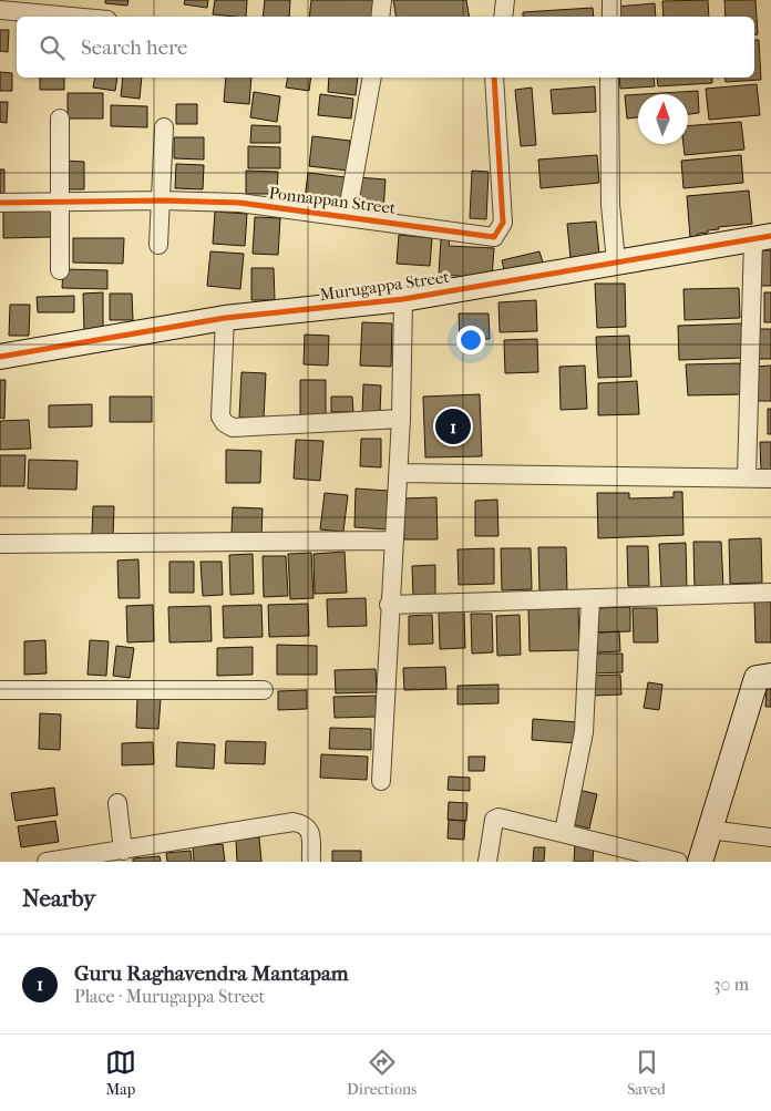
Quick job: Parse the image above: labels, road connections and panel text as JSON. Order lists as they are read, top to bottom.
{
  "streets": {
    "street": ["Ponnappan Street", "Murugappa Street"]
  },
  "north": "top",
  "page": {
    "search": "Search here",
    "pins": "1",
    "heading": "Nearby",
    "list": [
      {
        "mark": "1",
        "name": "Guru Raghavendra Mantapam",
        "note": "Place · Murugappa Street",
        "value": "30 m"
      }
    ],
    "nav": ["Map", "Directions", "Saved"]
  }
}
